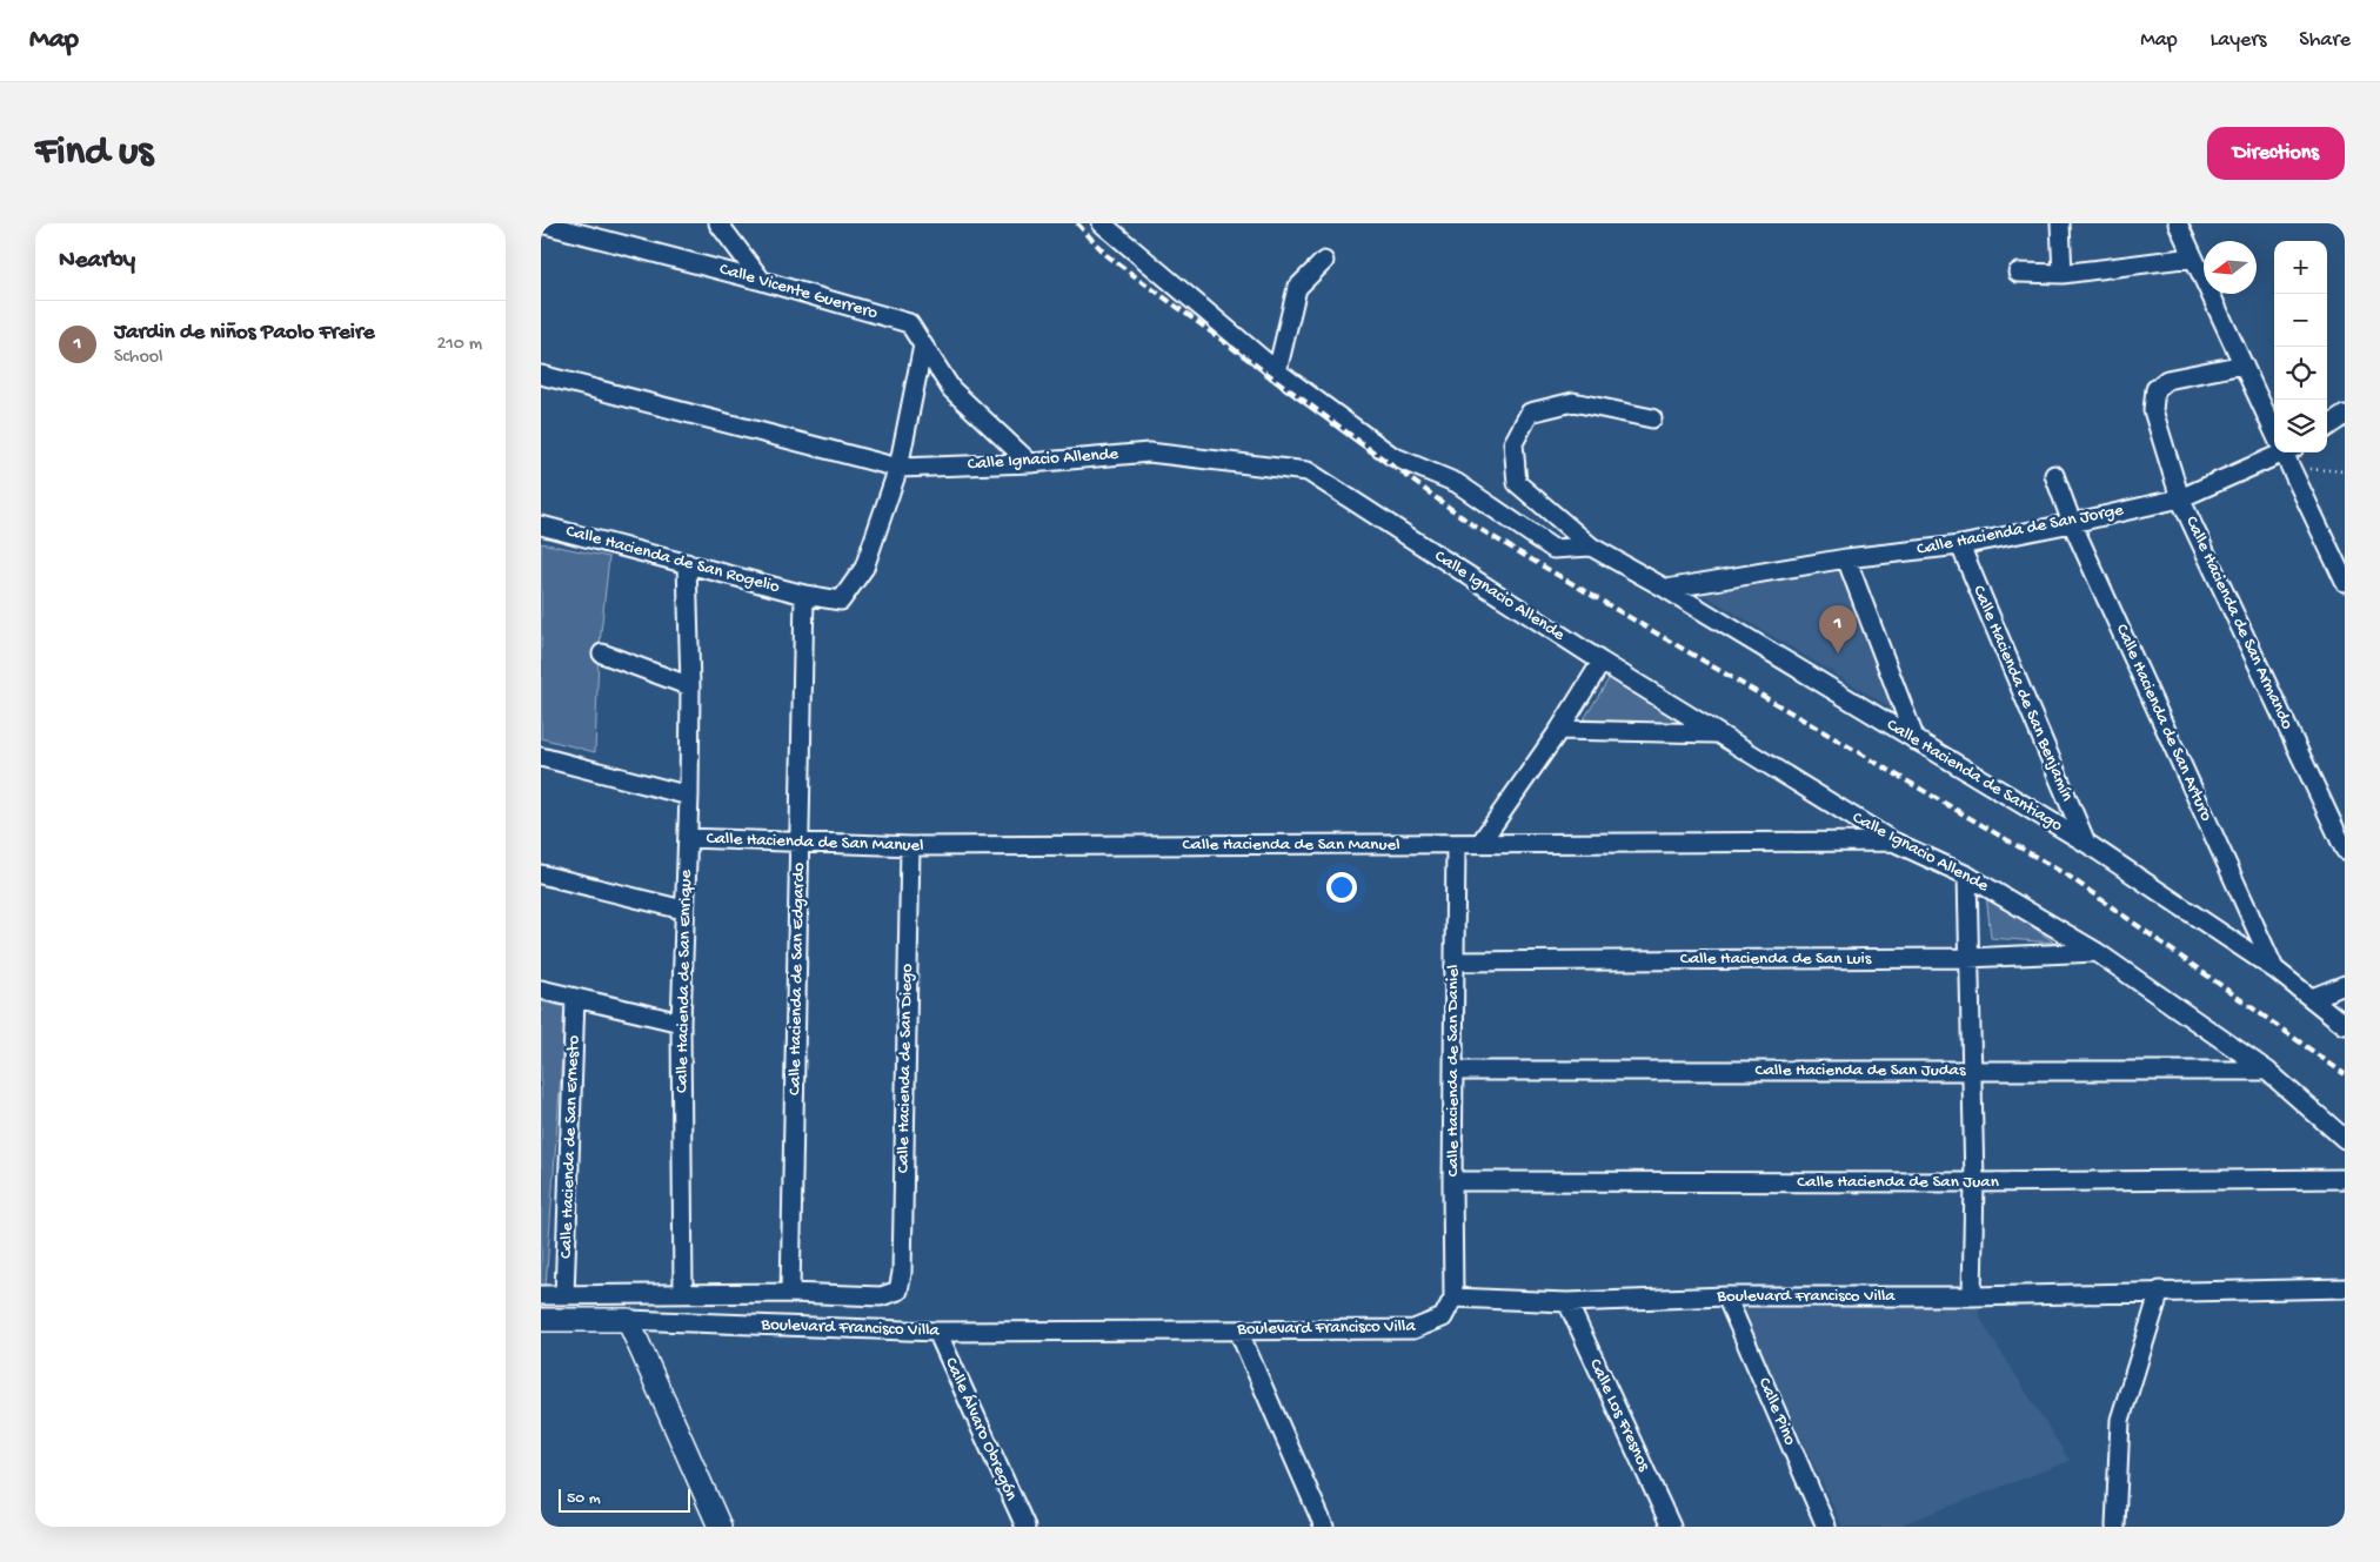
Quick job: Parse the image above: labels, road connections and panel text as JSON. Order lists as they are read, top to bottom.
{
  "streets": {
    "street": [
      "Calle Vicente Guerrero",
      "Calle Ignacio Allende",
      "Calle Hacienda de San Jorge",
      "Calle Hacienda de San Rogelio",
      "Calle Hacienda de San Armando",
      "Calle Hacienda de San Benjamín",
      "Calle Hacienda de San Arturo",
      "Calle Hacienda de Santiago",
      "Calle Hacienda de San Manuel",
      "Calle Hacienda de San Luis",
      "Calle Hacienda de San Edgardo",
      "Calle Hacienda de San Enrique",
      "Calle Hacienda de San Diego",
      "Calle Hacienda de San Daniel",
      "Calle Hacienda de San Judas",
      "Calle Hacienda de San Ernesto",
      "Calle Hacienda de San Juan",
      "Boulevard Francisco Villa",
      "Calle Pino",
      "Calle Los Fresnos",
      "Calle Álvaro Obregón"
    ]
  },
  "crossings": [
    ["Calle Vicente Guerrero", "Calle Ignacio Allende"],
    ["Calle Ignacio Allende", "Calle Hacienda de San Rogelio"],
    ["Calle Ignacio Allende", "Calle Hacienda de San Manuel"],
    ["Calle Ignacio Allende", "Calle Hacienda de San Luis"],
    ["Calle Ignacio Allende", "Calle Hacienda de San Judas"],
    ["Calle Hacienda de San Jorge", "Calle Hacienda de San Armando"],
    ["Calle Hacienda de San Jorge", "Calle Hacienda de San Benjamín"],
    ["Calle Hacienda de San Jorge", "Calle Hacienda de San Arturo"],
    ["Calle Hacienda de San Jorge", "Calle Hacienda de Santiago"],
    ["Calle Hacienda de San Rogelio", "Calle Hacienda de San Edgardo"],
    ["Calle Hacienda de San Rogelio", "Calle Hacienda de San Enrique"],
    ["Calle Hacienda de San Benjamín", "Calle Hacienda de Santiago"],
    ["Calle Hacienda de San Arturo", "Calle Hacienda de Santiago"],
    ["Calle Hacienda de San Manuel", "Calle Hacienda de San Edgardo"],
    ["Calle Hacienda de San Manuel", "Calle Hacienda de San Enrique"],
    ["Calle Hacienda de San Manuel", "Calle Hacienda de San Diego"],
    ["Calle Hacienda de San Manuel", "Calle Hacienda de San Daniel"],
    ["Calle Hacienda de San Luis", "Calle Hacienda de San Daniel"],
    ["Calle Hacienda de San Edgardo", "Boulevard Francisco Villa"],
    ["Calle Hacienda de San Enrique", "Boulevard Francisco Villa"],
    ["Calle Hacienda de San Diego", "Boulevard Francisco Villa"],
    ["Calle Hacienda de San Daniel", "Calle Hacienda de San Judas"],
    ["Calle Hacienda de San Daniel", "Calle Hacienda de San Juan"],
    ["Calle Hacienda de San Daniel", "Boulevard Francisco Villa"],
    ["Calle Hacienda de San Ernesto", "Boulevard Francisco Villa"],
    ["Boulevard Francisco Villa", "Calle Pino"],
    ["Boulevard Francisco Villa", "Calle Los Fresnos"],
    ["Boulevard Francisco Villa", "Calle Álvaro Obregón"]
  ],
  "scale_bar": "50 m",
  "north": "left",
  "page": {
    "header": "Map",
    "nav": ["Map", "Layers", "Share"],
    "buttons": "Directions",
    "title": "Find us",
    "heading": "Nearby",
    "map_buttons": ["+", "−"],
    "list": [
      {
        "mark": "1",
        "name": "Jardin de niños Paolo Freire",
        "note": "School",
        "value": "210 m"
      }
    ],
    "pins": "1",
    "scale": "50 m"
  }
}
